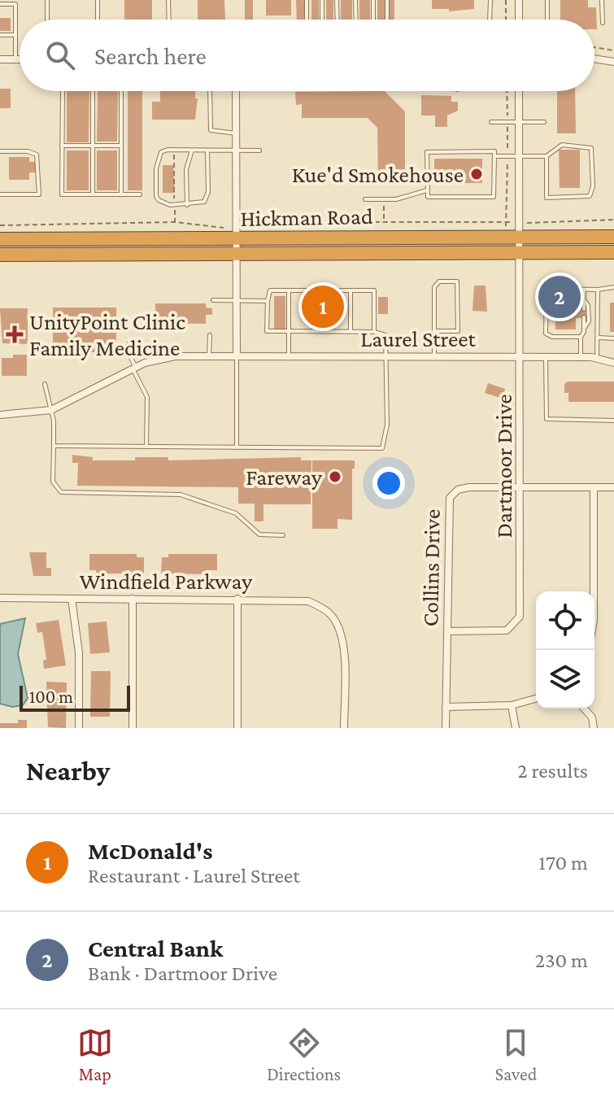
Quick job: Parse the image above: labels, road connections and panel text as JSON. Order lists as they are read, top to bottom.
{
  "streets": {
    "highway": ["Hickman Road"],
    "street": [
      "Laurel Street",
      "Dartmoor Drive",
      "Collins Drive",
      "Windfield Parkway"
    ]
  },
  "crossings": [
    ["Hickman Road", "Dartmoor Drive"],
    ["Laurel Street", "Dartmoor Drive"],
    ["Dartmoor Drive", "Collins Drive"]
  ],
  "places": {
    "other": ["Kue'd Smokehouse", "Fareway"],
    "health": ["UnityPoint Clinic Family Medicine"]
  },
  "scale_bar": "100 m",
  "page": {
    "search": "Search here",
    "pins": ["2", "1"],
    "scale": "100 m",
    "heading": ["Nearby", "2 results"],
    "list": [
      {
        "mark": "1",
        "name": "McDonald's",
        "note": "Restaurant · Laurel Street",
        "value": "170 m"
      },
      {
        "mark": "2",
        "name": "Central Bank",
        "note": "Bank · Dartmoor Drive",
        "value": "230 m"
      }
    ],
    "nav": ["Map", "Directions", "Saved"]
  }
}
